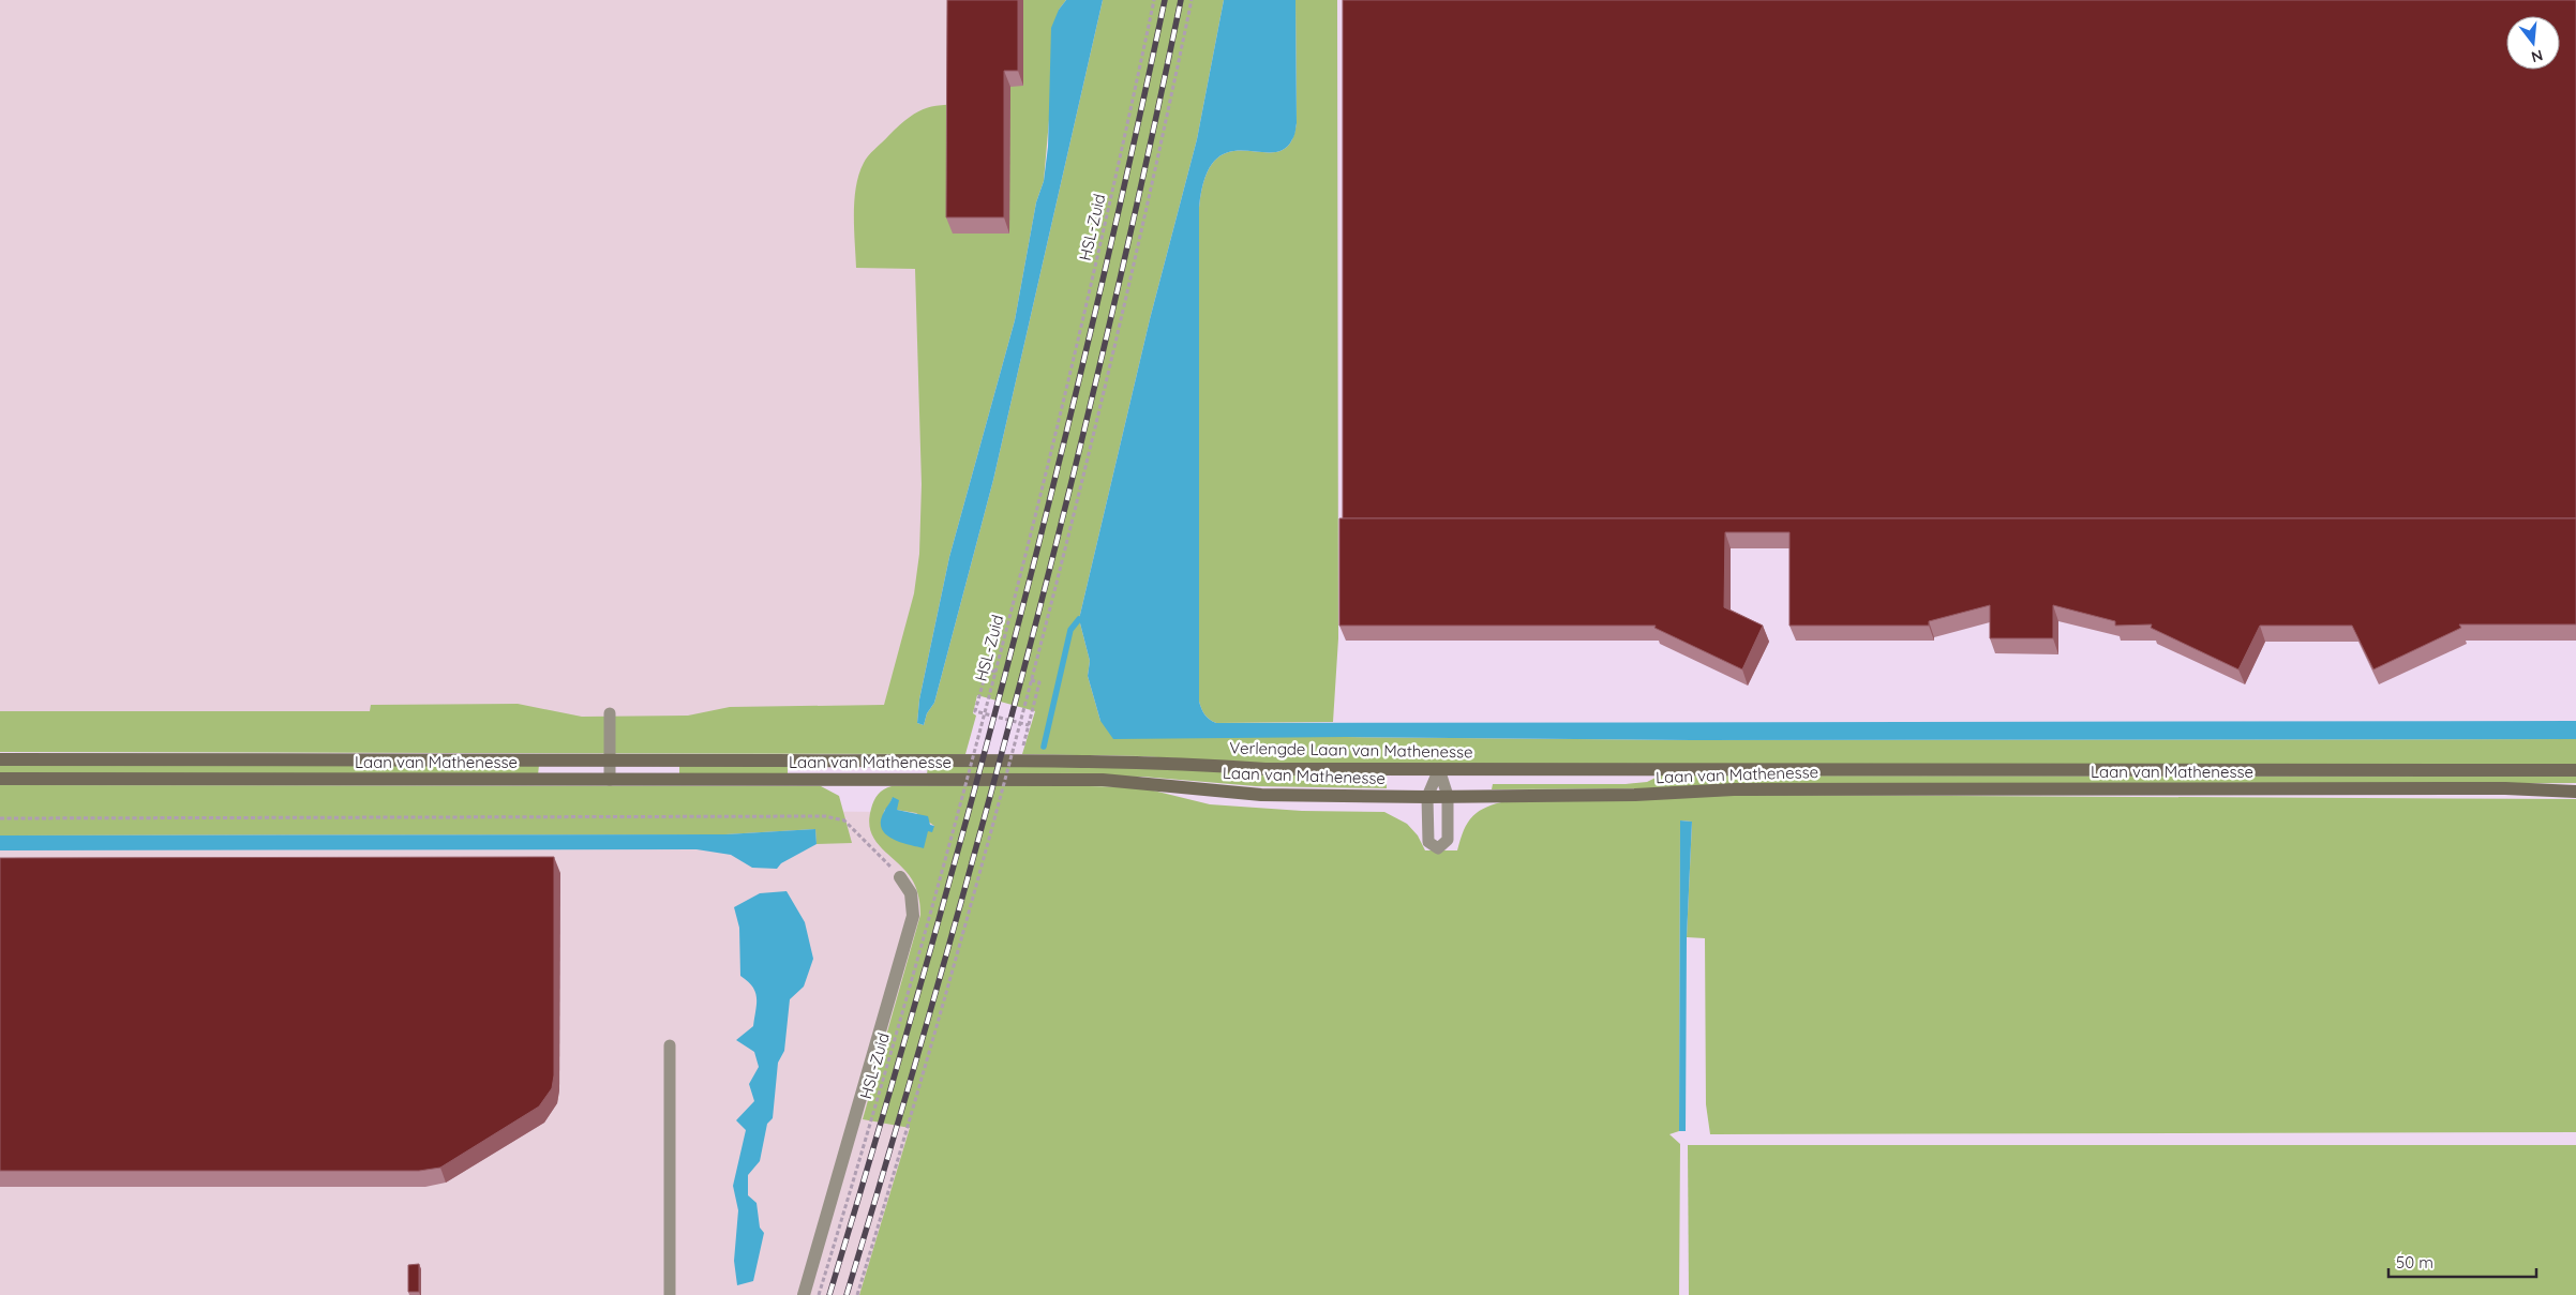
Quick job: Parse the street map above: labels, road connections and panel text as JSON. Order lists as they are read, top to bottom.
{
  "streets": {
    "street": ["Verlengde Laan van Mathenesse", "Laan van Mathenesse"],
    "path": ["HSL-Zuid"]
  },
  "crossings": [
    ["Verlengde Laan van Mathenesse", "Laan van Mathenesse"]
  ],
  "scale_bar": "50 m",
  "north": "bottom"
}
